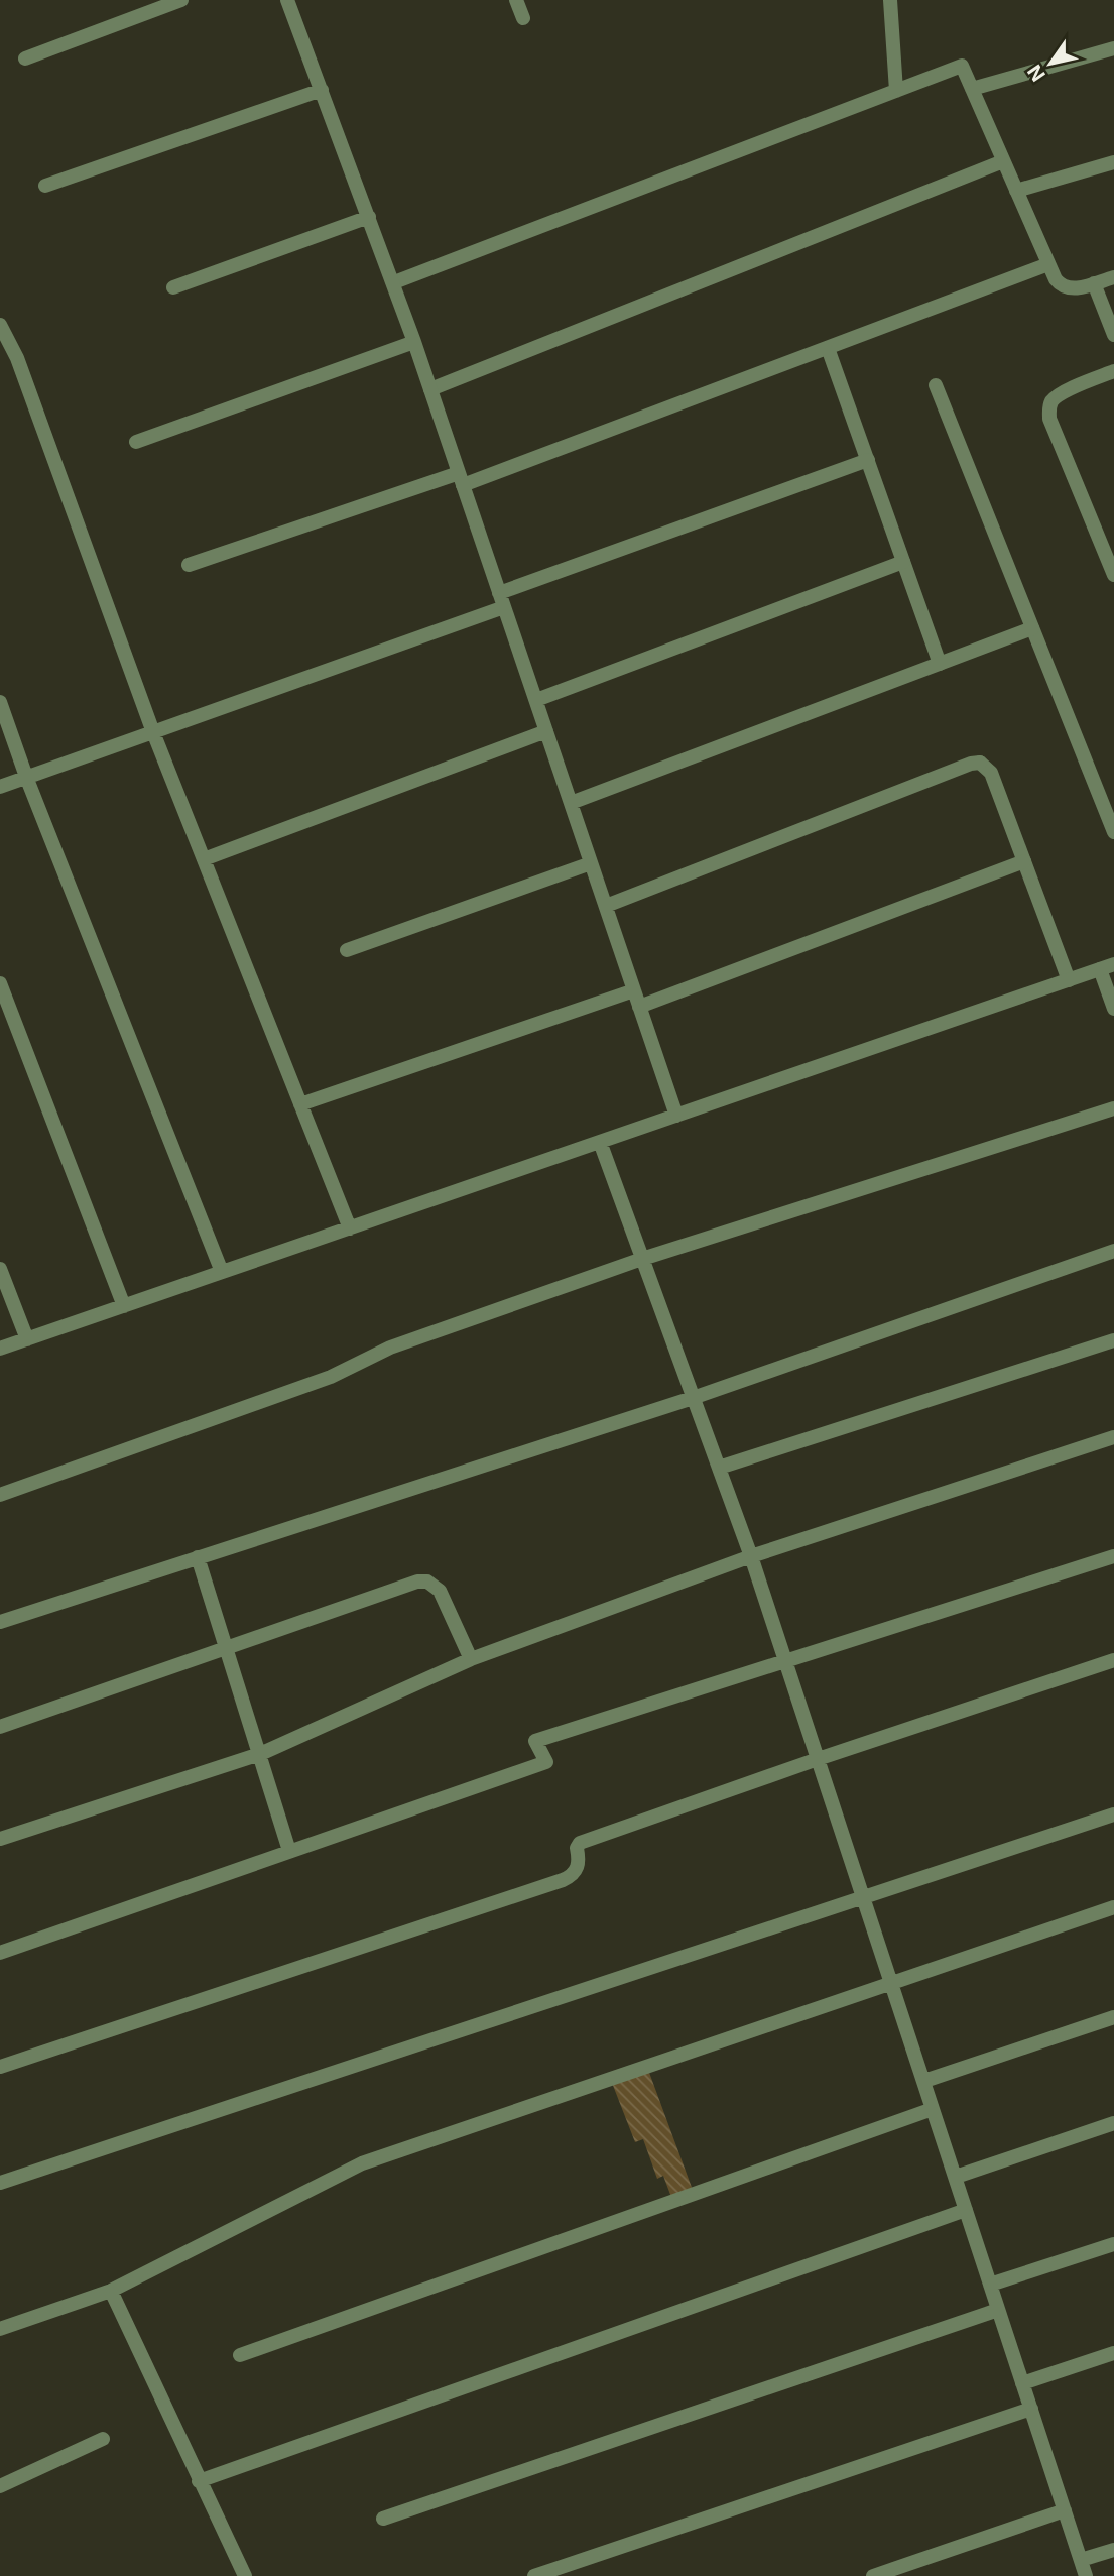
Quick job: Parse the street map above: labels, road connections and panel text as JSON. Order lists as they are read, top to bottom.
{
  "north": "bottom left"
}
